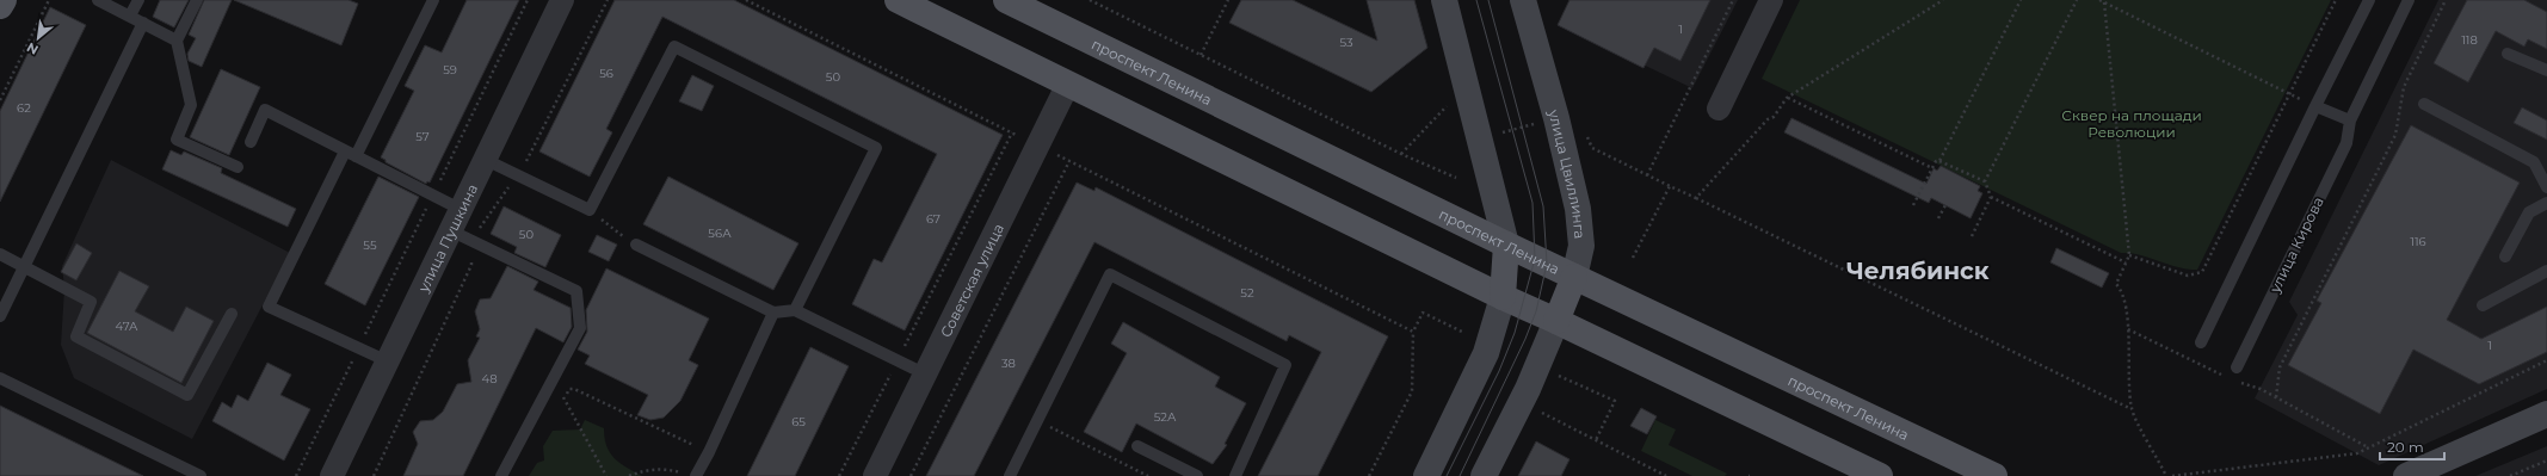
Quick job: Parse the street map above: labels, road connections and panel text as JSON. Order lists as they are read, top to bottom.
{
  "streets": {
    "main road": ["проспект Ленина", "улица Цвиллинга"],
    "street": ["улица Пушкина", "Советская улица"],
    "lane": ["улица Кирова"]
  },
  "crossings": [
    ["проспект Ленина", "улица Цвиллинга"]
  ],
  "districts": ["Челябинск"],
  "parks": ["Сквер на площади Революции"],
  "house_numbers": [
    "1",
    "118",
    "53",
    "59",
    "56",
    "50",
    "62",
    "57",
    "67",
    "56А",
    "50",
    "116",
    "55",
    "52",
    "47А",
    "1",
    "38",
    "48",
    "52А",
    "65"
  ],
  "scale_bar": "20 m",
  "north": "bottom left"
}
